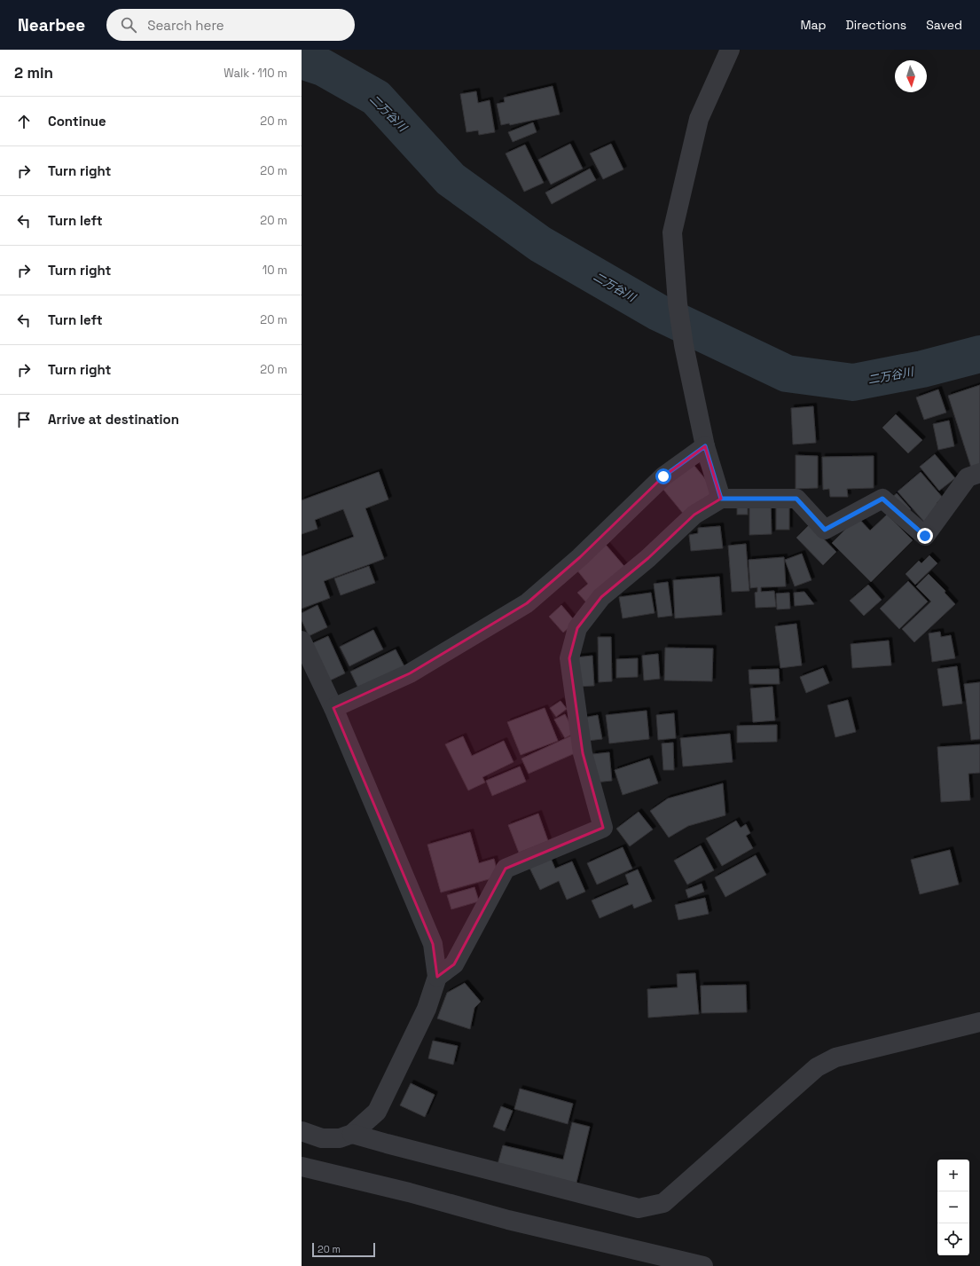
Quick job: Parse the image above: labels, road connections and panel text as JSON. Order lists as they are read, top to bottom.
{
  "water": ["二万谷川"],
  "scale_bar": "20 m",
  "north": "bottom",
  "page": {
    "header": "Nearbee",
    "search": "Search here",
    "nav": ["Map", "Directions", "Saved"],
    "heading": ["2 min", "Walk · 110 m"],
    "list": [
      ["Continue", "20 m"],
      ["Turn right", "20 m"],
      ["Turn left", "20 m"],
      ["Turn right", "10 m"],
      ["Turn left", "20 m"],
      ["Turn right", "20 m"],
      "Arrive at destination"
    ],
    "map_buttons": ["+", "−"],
    "scale": "20 m"
  }
}
